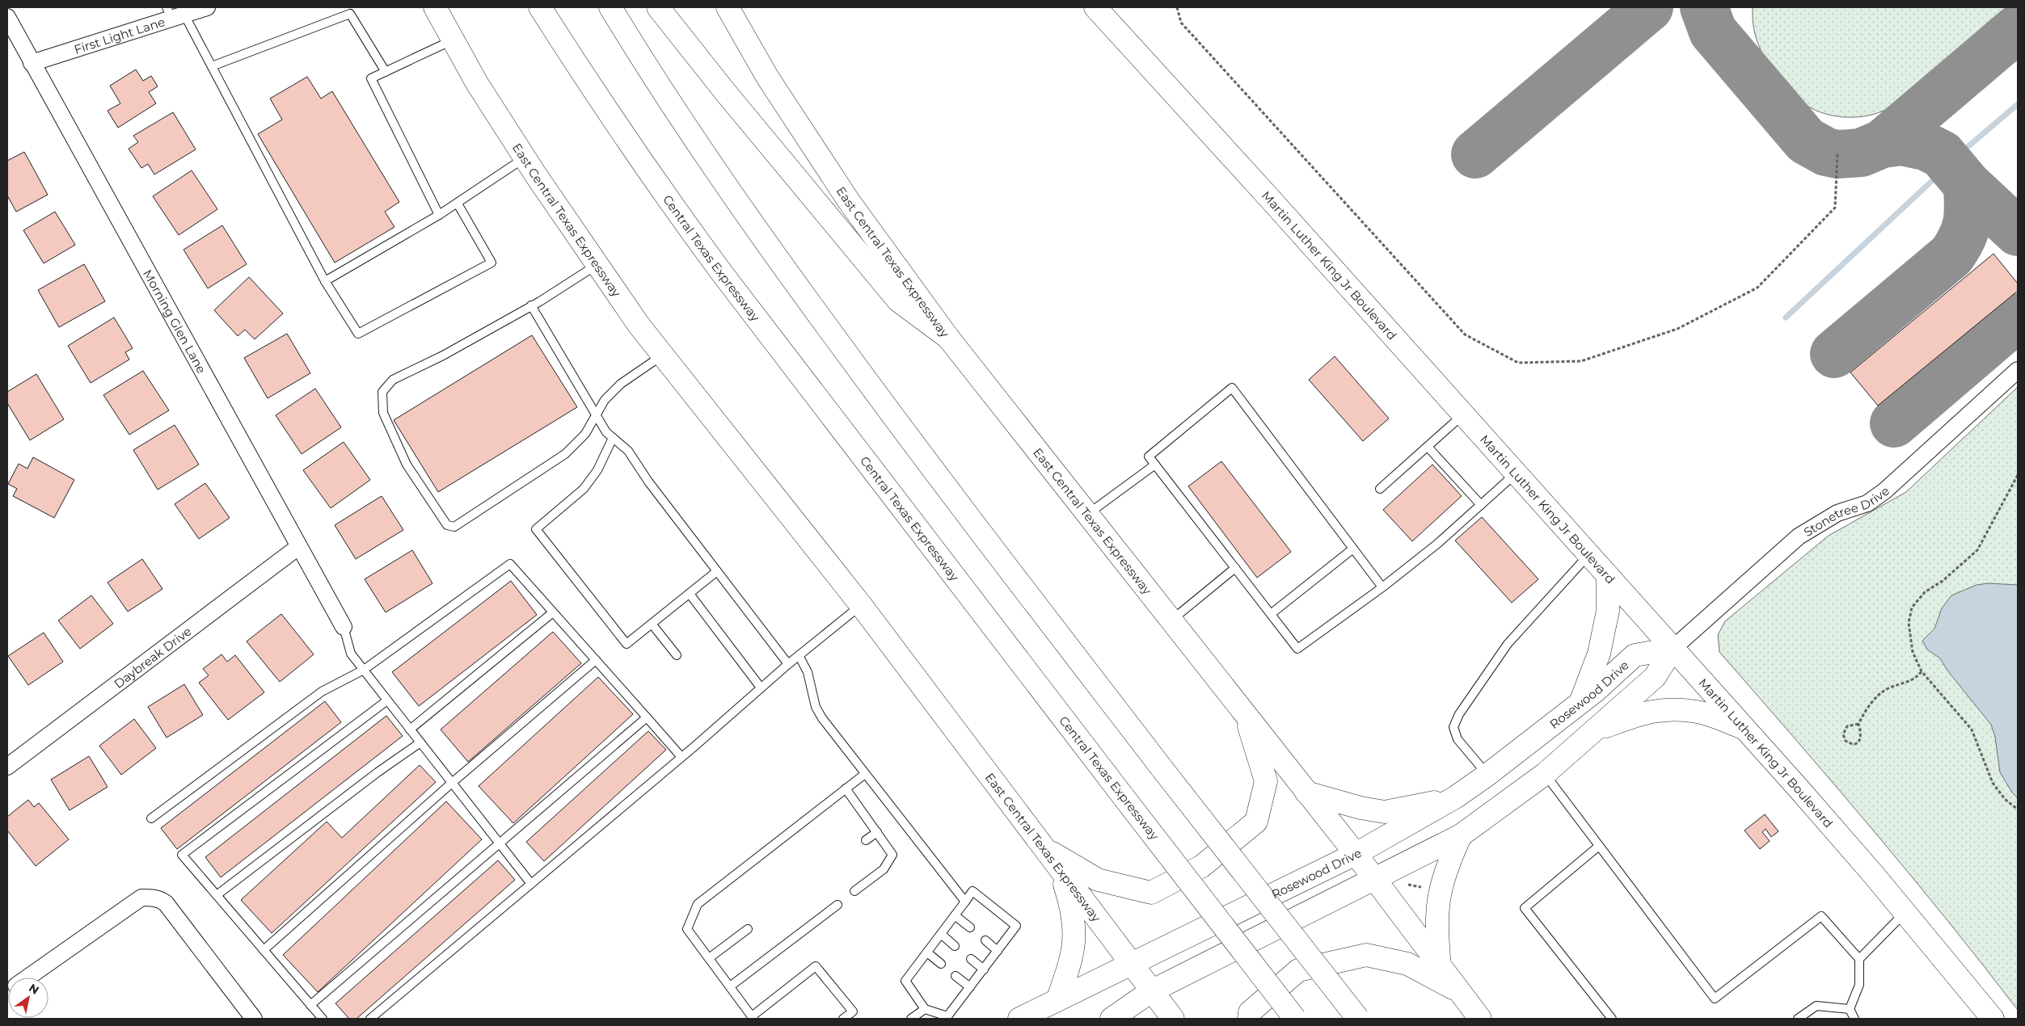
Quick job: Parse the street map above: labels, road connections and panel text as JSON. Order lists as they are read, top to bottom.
{
  "streets": {
    "main road": [
      "East Central Texas Expressway",
      "Central Texas Expressway",
      "Martin Luther King Jr Boulevard",
      "Rosewood Drive"
    ],
    "street": [
      "First Light Lane",
      "Morning Glen Lane",
      "Stonetree Drive",
      "Daybreak Drive"
    ]
  },
  "crossings": [
    ["First Light Lane", "Morning Glen Lane"],
    ["East Central Texas Expressway", "Rosewood Drive"],
    ["Martin Luther King Jr Boulevard", "Stonetree Drive"],
    ["Martin Luther King Jr Boulevard", "Rosewood Drive"],
    ["Morning Glen Lane", "Daybreak Drive"],
    ["Stonetree Drive", "Rosewood Drive"]
  ],
  "north": "top right"
}
